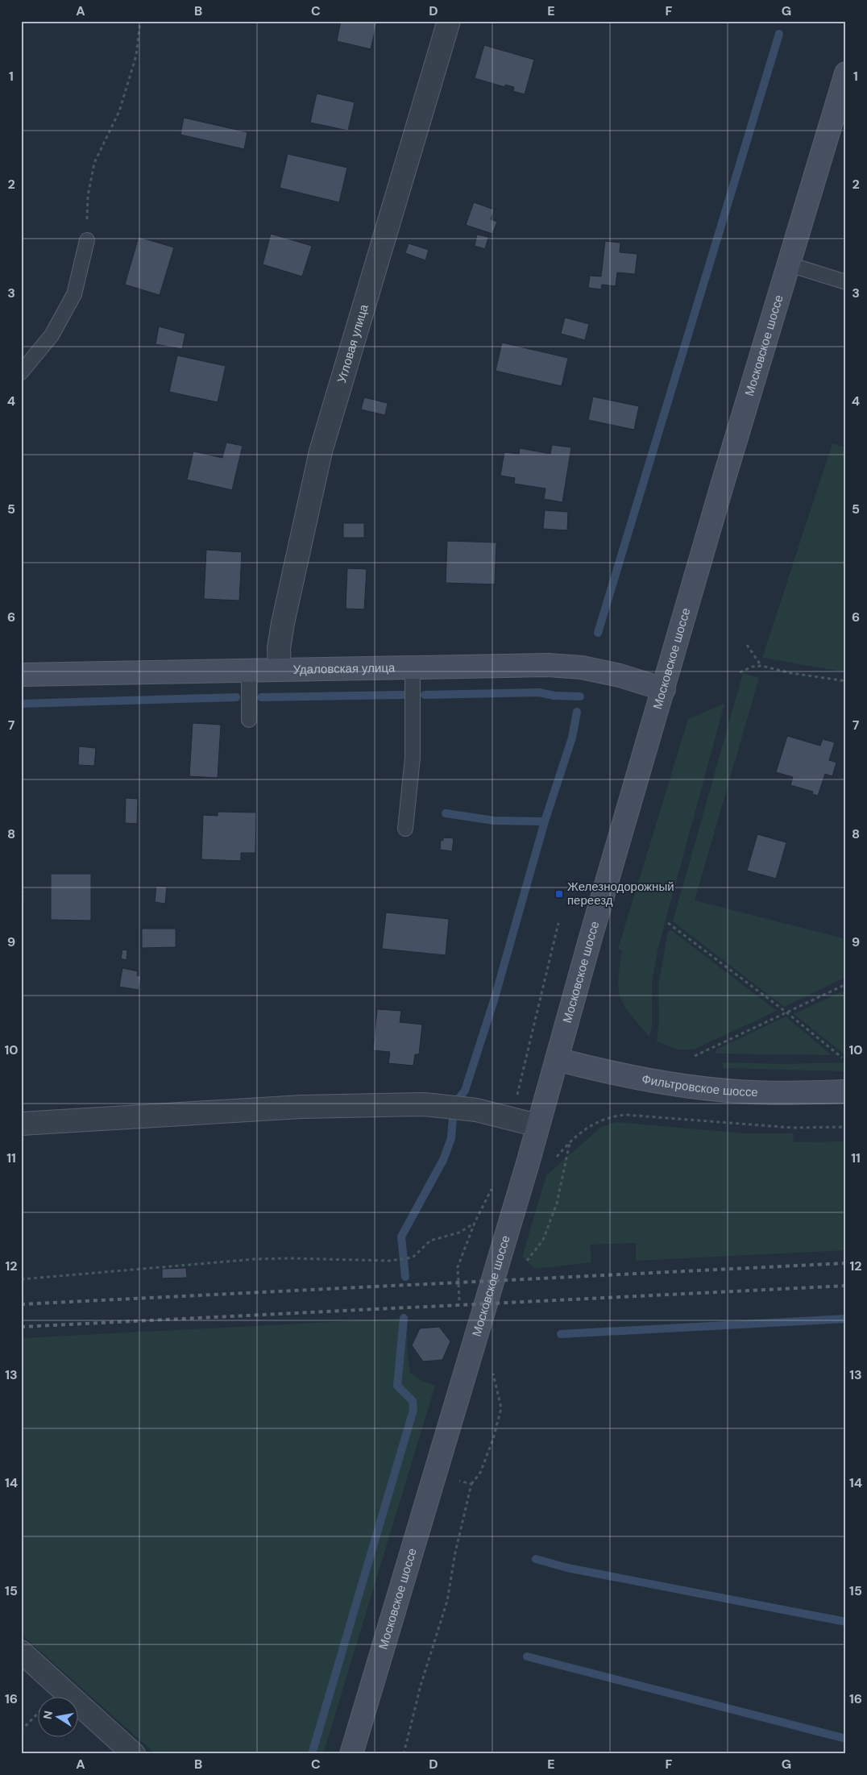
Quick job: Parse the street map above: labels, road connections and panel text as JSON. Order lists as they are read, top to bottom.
{
  "streets": {
    "main road": ["Московское шоссе", "Удаловская улица", "Фильтровское шоссе"],
    "street": ["Угловая улица"]
  },
  "crossings": [
    ["Угловая улица", "Удаловская улица"],
    ["Московское шоссе", "Удаловская улица"],
    ["Московское шоссе", "Фильтровское шоссе"]
  ],
  "places": {
    "transit": ["Железнодорожный переезд"]
  },
  "north": "left",
  "grid": {
    "columns": [
      "A",
      "B",
      "C",
      "D",
      "E",
      "F",
      "G"
    ],
    "rows": [
      "1",
      "2",
      "3",
      "4",
      "5",
      "6",
      "7",
      "8",
      "9",
      "10",
      "11",
      "12",
      "13",
      "14",
      "15",
      "16"
    ]
  }
}
